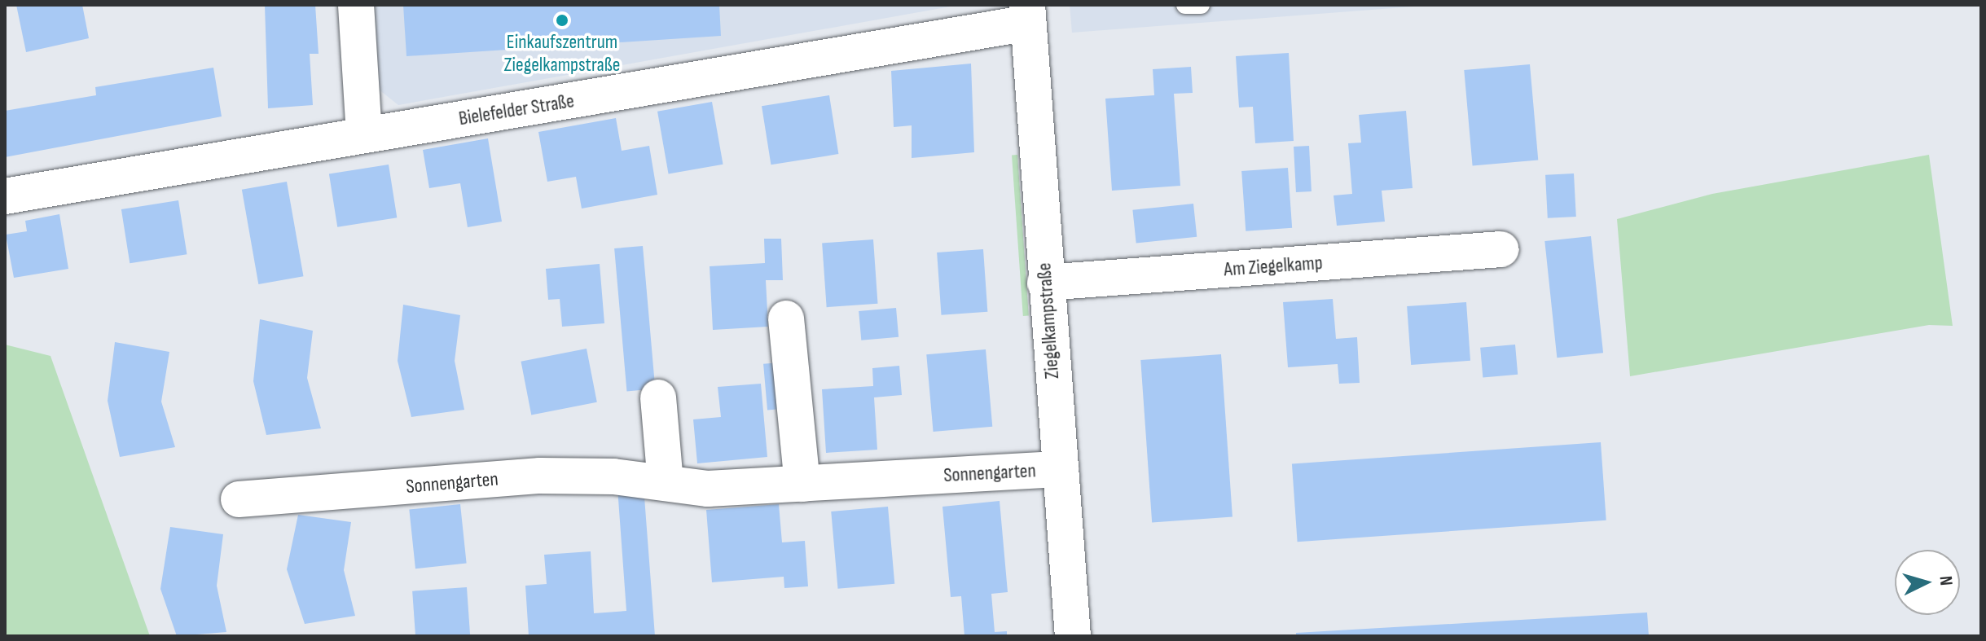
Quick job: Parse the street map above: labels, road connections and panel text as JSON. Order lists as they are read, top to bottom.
{
  "streets": {
    "street": [
      "Bielefelder Straße",
      "Am Ziegelkamp",
      "Ziegelkampstraße",
      "Sonnengarten"
    ]
  },
  "crossings": [
    ["Bielefelder Straße", "Ziegelkampstraße"],
    ["Am Ziegelkamp", "Ziegelkampstraße"],
    ["Ziegelkampstraße", "Sonnengarten"]
  ],
  "places": ["Einkaufszentrum Ziegelkampstraße"],
  "north": "right"
}
